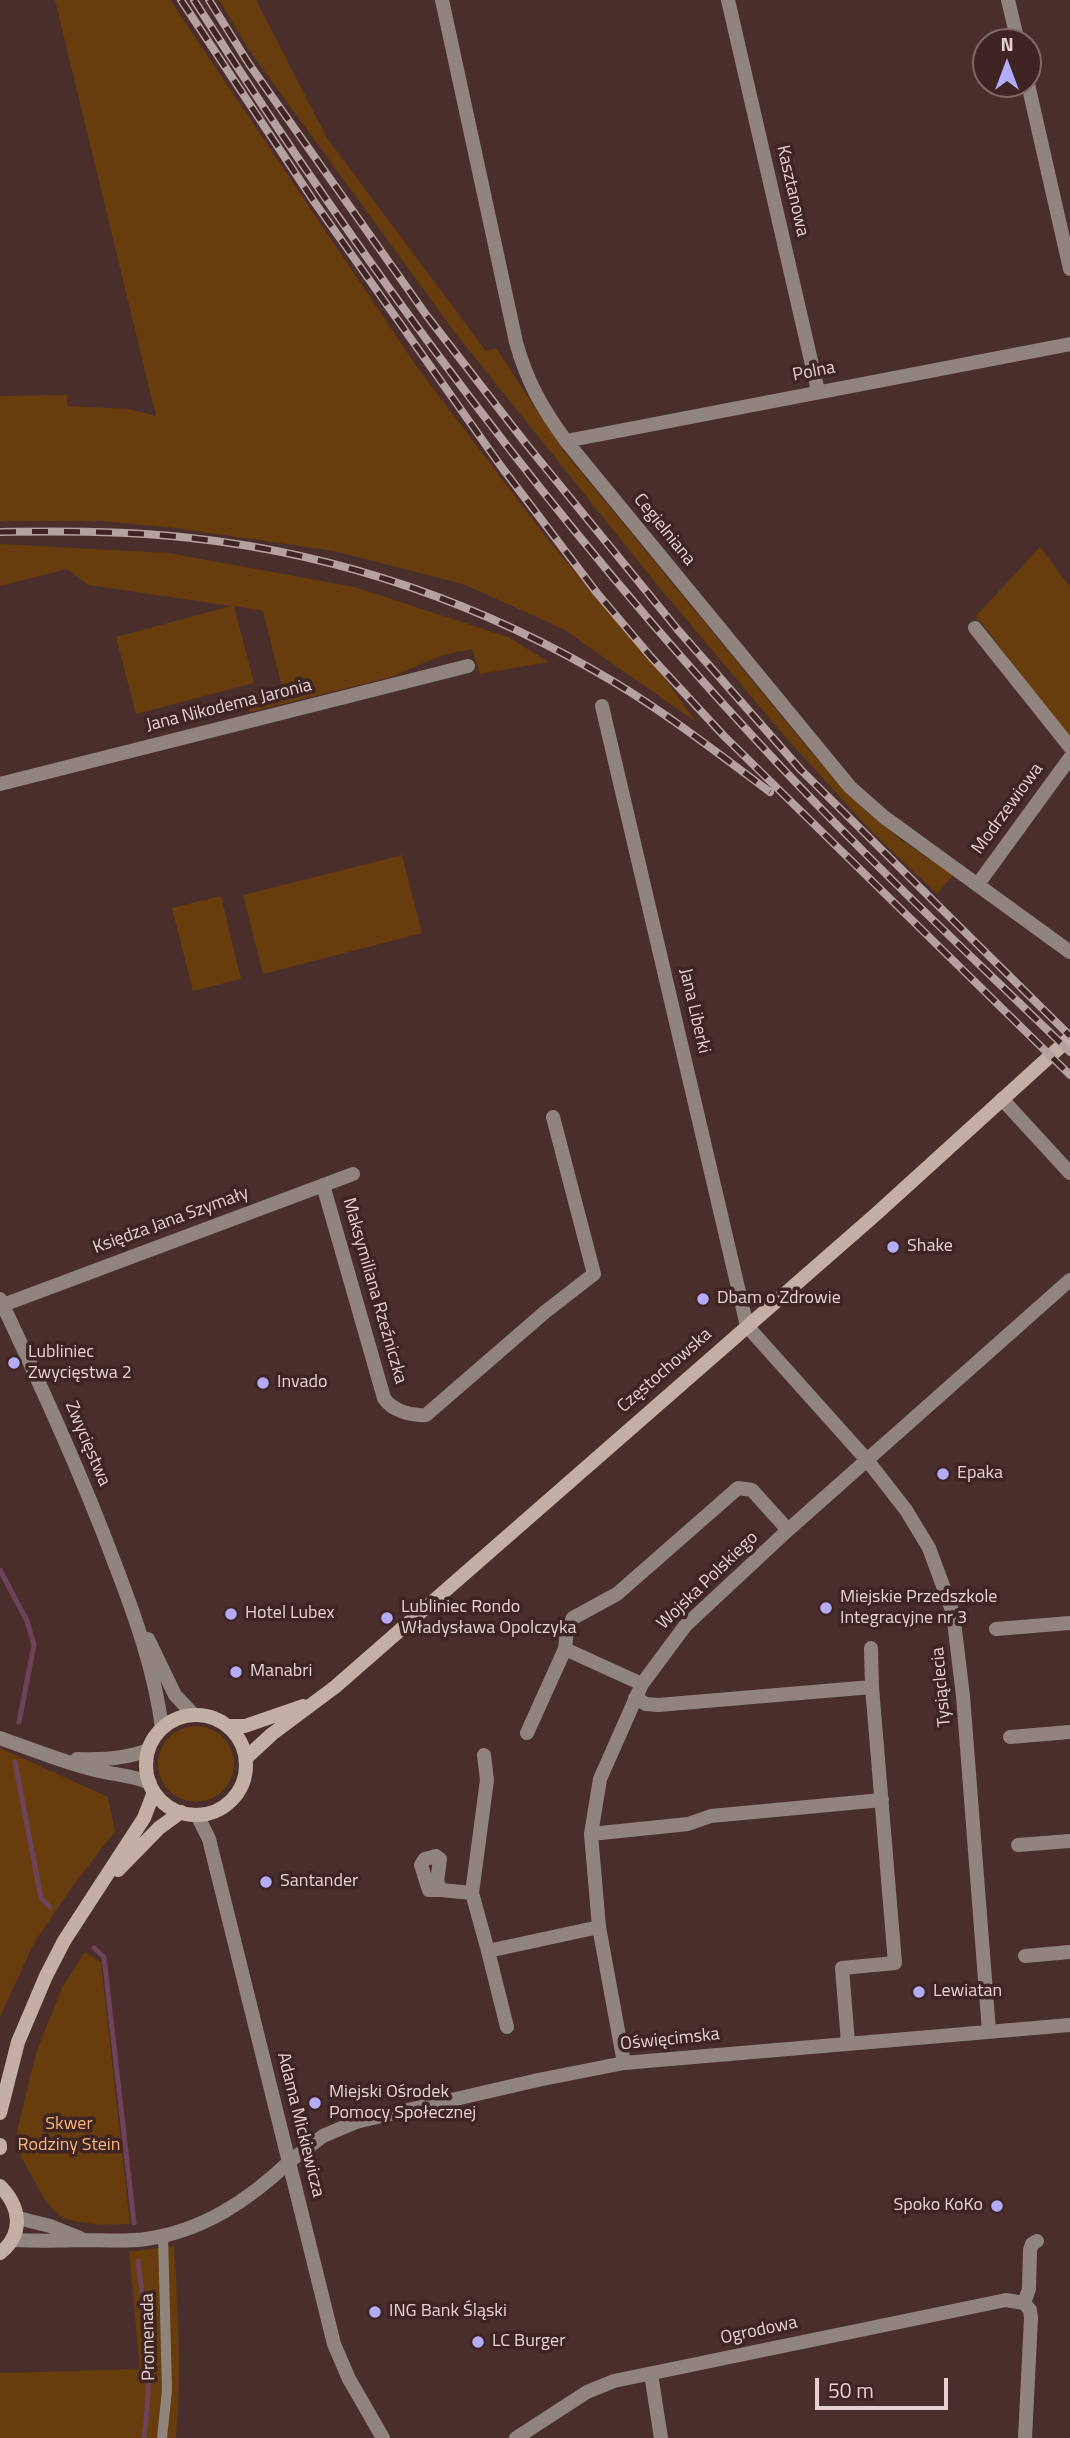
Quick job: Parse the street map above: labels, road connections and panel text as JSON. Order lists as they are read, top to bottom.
{
  "streets": {
    "main road": ["Częstochowska"],
    "street": [
      "Kasztanowa",
      "Polna",
      "Cegielniana",
      "Jana Nikodema Jaronia",
      "Modrzewiowa",
      "Jana Liberki",
      "Księdza Jana Szymały",
      "Maksymiliana Rzeźniczka",
      "Zwycięstwa",
      "Wojska Polskiego",
      "Tysiąclecia",
      "Oświęcimska",
      "Adama Mickiewicza",
      "Ogrodowa",
      "Promenada"
    ]
  },
  "crossings": [
    ["Kasztanowa", "Polna"],
    ["Polna", "Cegielniana"],
    ["Cegielniana", "Modrzewiowa"],
    ["Jana Liberki", "Częstochowska"],
    ["Jana Liberki", "Tysiąclecia"],
    ["Księdza Jana Szymały", "Maksymiliana Rzeźniczka"],
    ["Księdza Jana Szymały", "Zwycięstwa"],
    ["Częstochowska", "Zwycięstwa"],
    ["Częstochowska", "Tysiąclecia"],
    ["Częstochowska", "Adama Mickiewicza"],
    ["Zwycięstwa", "Adama Mickiewicza"],
    ["Wojska Polskiego", "Tysiąclecia"],
    ["Wojska Polskiego", "Oświęcimska"],
    ["Tysiąclecia", "Oświęcimska"],
    ["Oświęcimska", "Adama Mickiewicza"],
    ["Oświęcimska", "Promenada"]
  ],
  "parks": ["Skwer Rodziny Stein"],
  "places": [
    "Shake",
    "Dbam o Zdrowie",
    "Lubliniec Zwycięstwa 2",
    "Invado",
    "Epaka",
    "Miejskie Przedszkole Integracyjne nr 3",
    "Hotel Lubex",
    "Lubliniec Rondo Władysława Opolczyka",
    "Manabri",
    "Santander",
    "Lewiatan",
    "Miejski Ośrodek Pomocy Społecznej",
    "Spoko KoKo",
    "ING Bank Śląski",
    "LC Burger"
  ],
  "scale_bar": "50 m",
  "north": "top"
}
